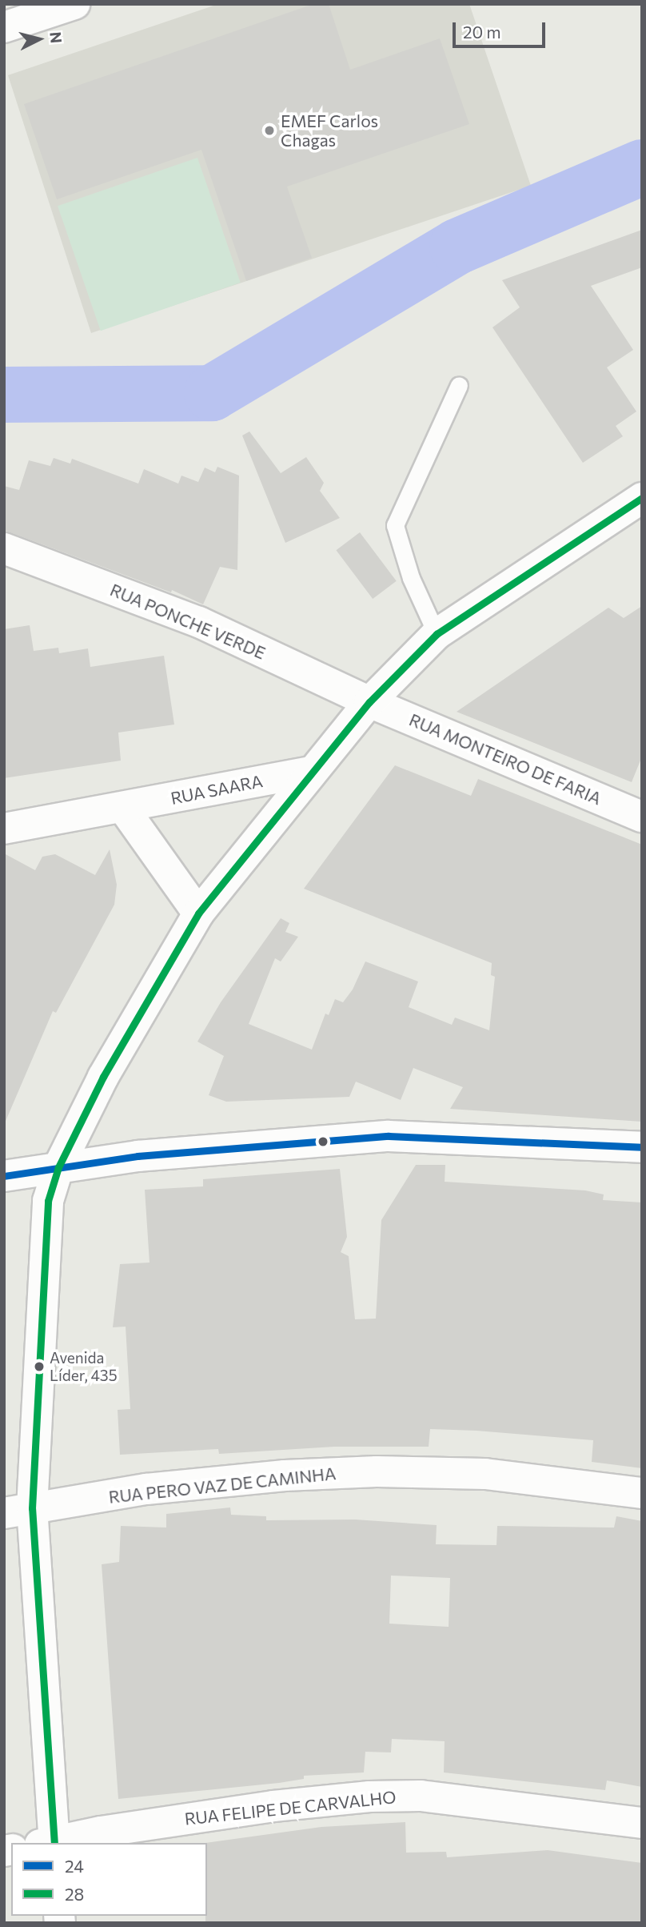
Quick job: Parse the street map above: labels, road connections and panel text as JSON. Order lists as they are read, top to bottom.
{
  "streets": {
    "street": [
      "RUA PONCHE VERDE",
      "RUA MONTEIRO DE FARIA",
      "RUA SAARA",
      "RUA PERO VAZ DE CAMINHA",
      "RUA FELIPE DE CARVALHO"
    ]
  },
  "crossings": [
    ["RUA PONCHE VERDE", "RUA MONTEIRO DE FARIA"]
  ],
  "places": ["EMEF Carlos Chagas", "Avenida Líder, 435"],
  "lines": ["transit line 28", "transit line 24"],
  "legend": ["24", "28"],
  "scale_bar": "20 m",
  "north": "right"
}
